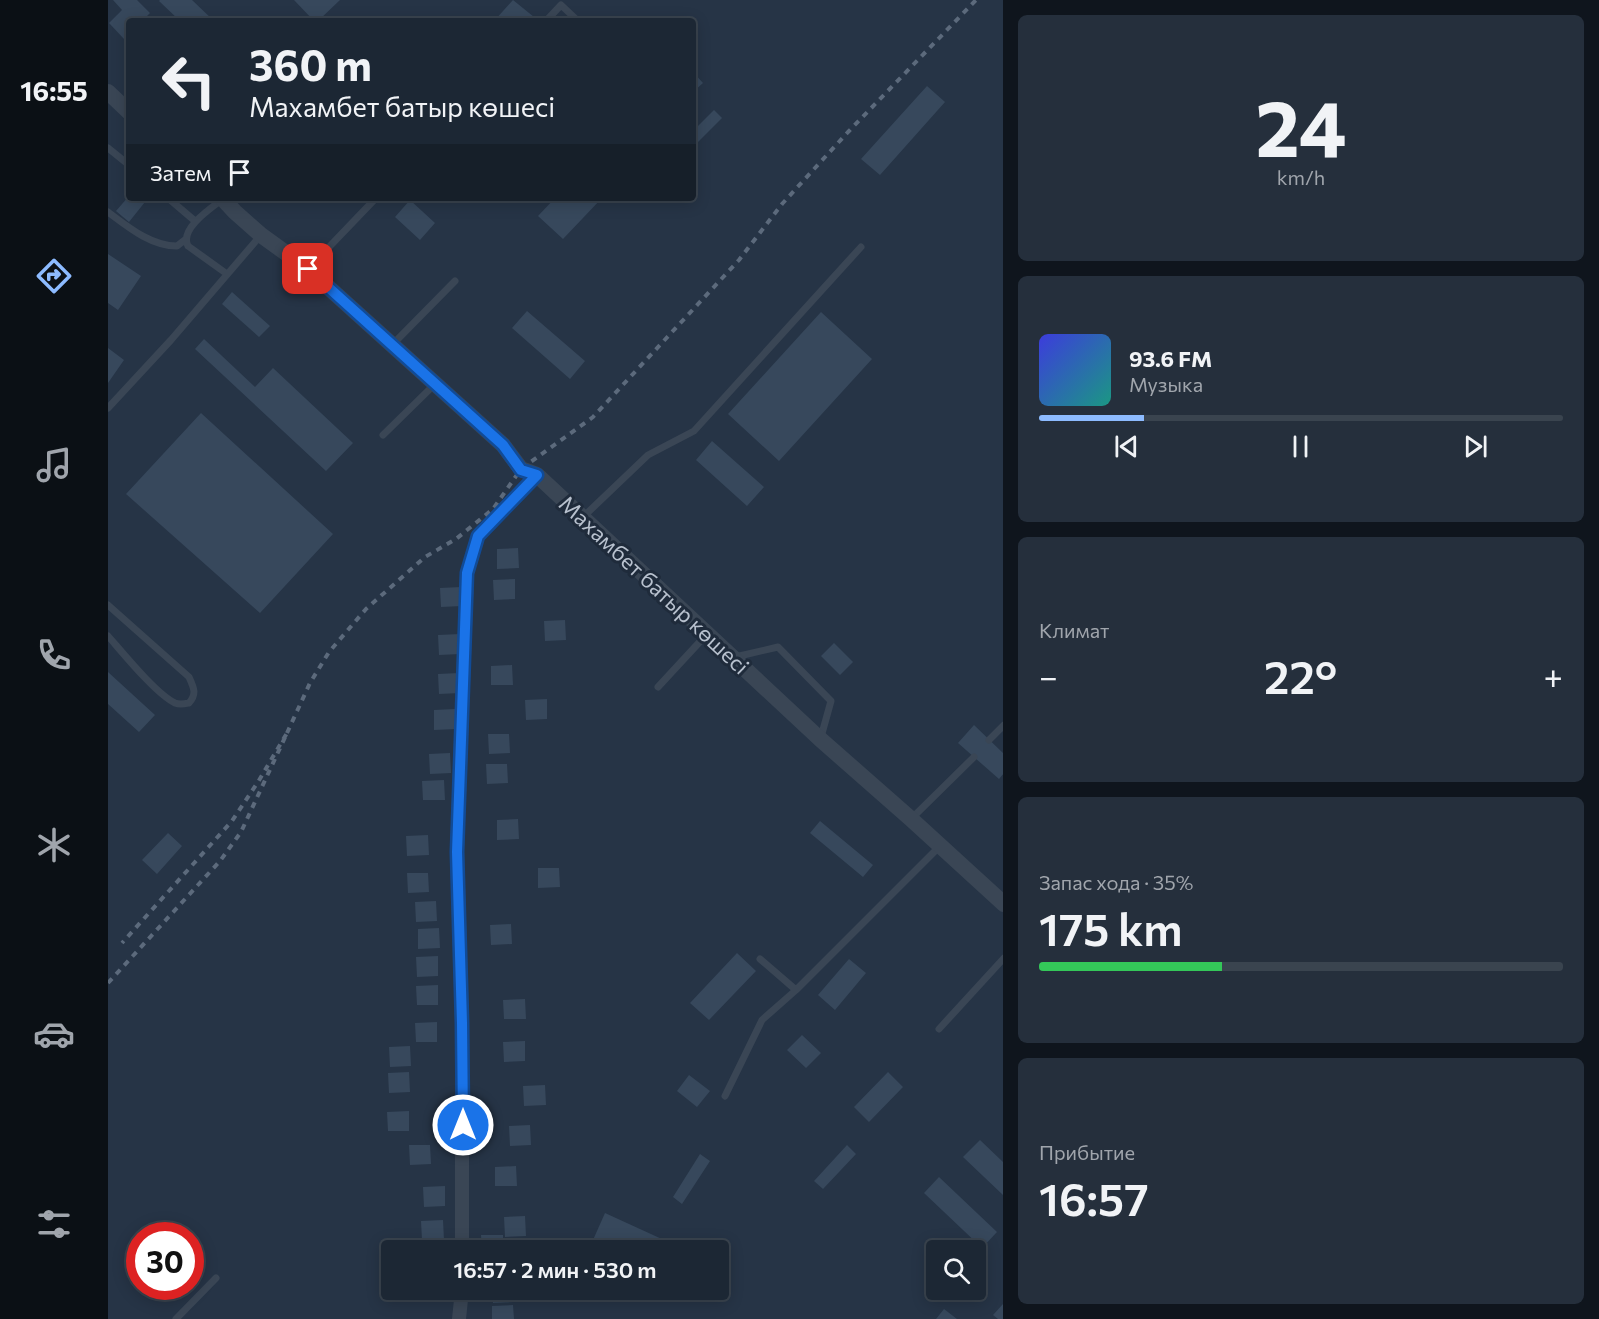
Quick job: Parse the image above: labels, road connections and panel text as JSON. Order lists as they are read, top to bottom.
{
  "streets": {
    "street": ["Махамбет батыр көшесі"]
  },
  "page": {
    "tabs": "16:55",
    "tile": [
      ["24", "km/h"],
      "Климат",
      ["Запас хода · 35%", "175 km"],
      ["Прибытие", "16:57"]
    ],
    "turn": ["360 m", "Махамбет батыр көшесі"],
    "then": "Затем",
    "song": ["93.6 FM", "Музыка"],
    "heat": ["−", "22°", "+"],
    "limit": "30",
    "trip": "16:57 · 2 мин · 530 m"
  }
}
